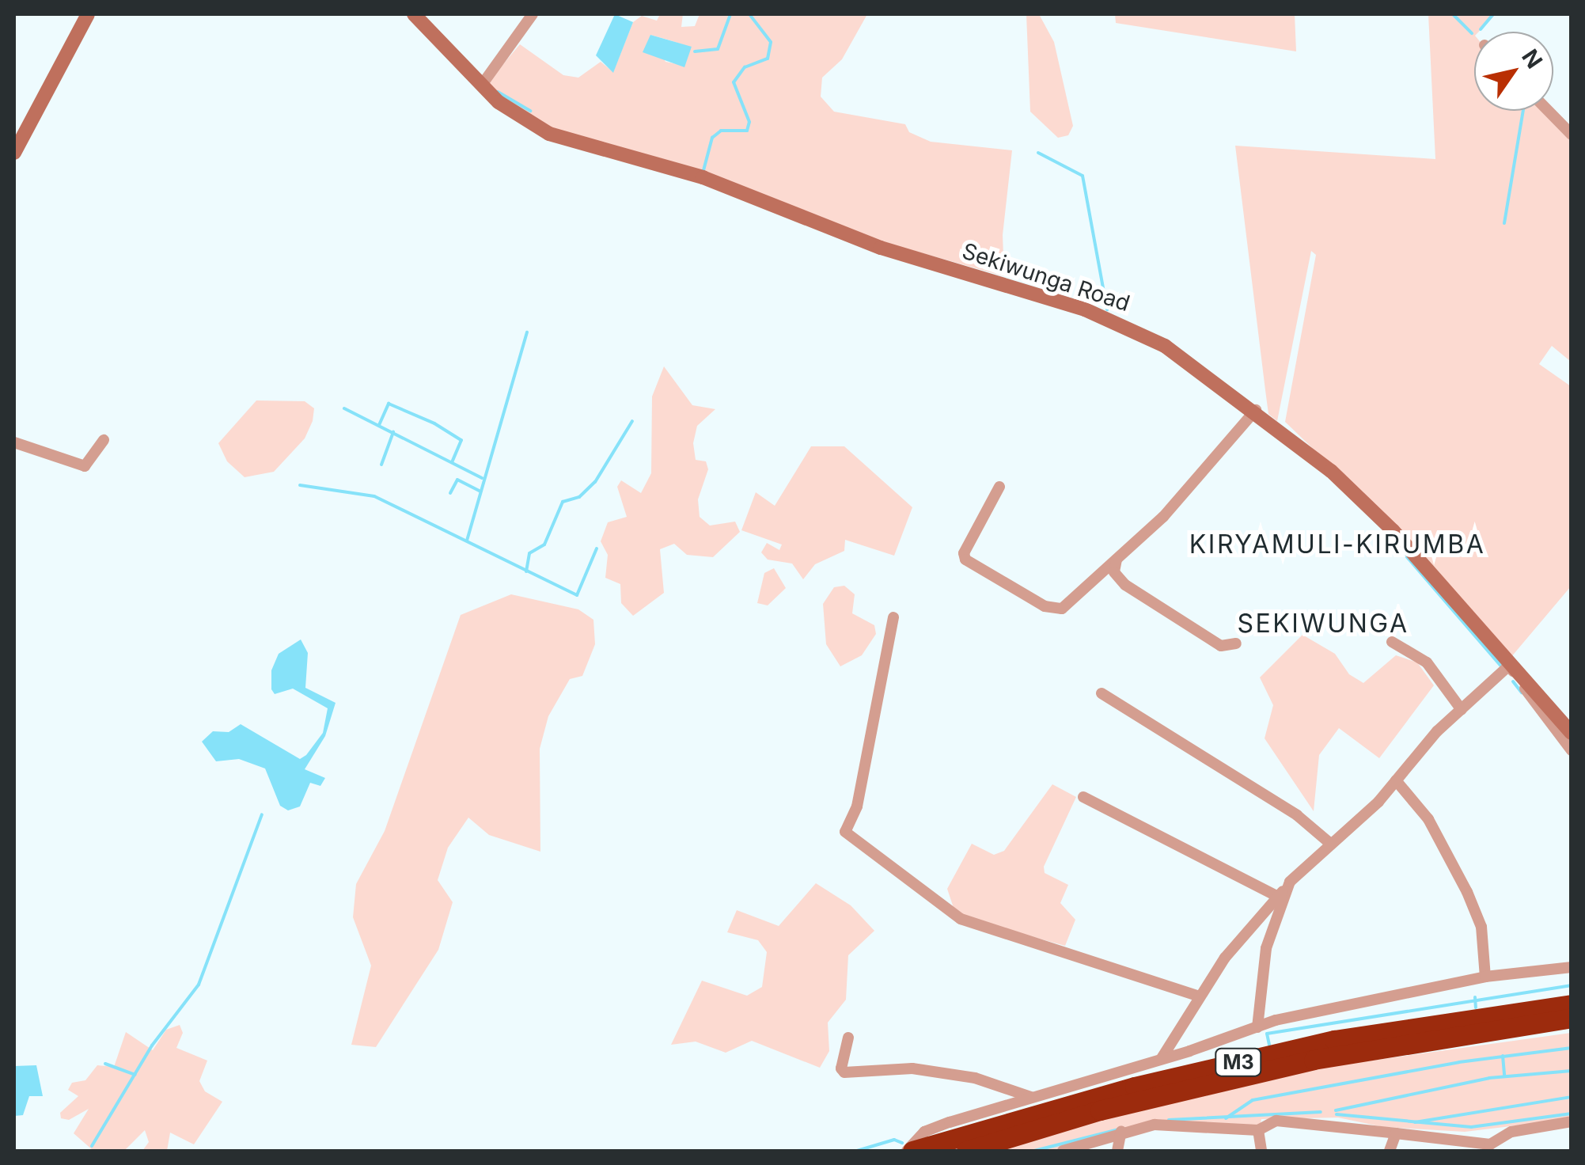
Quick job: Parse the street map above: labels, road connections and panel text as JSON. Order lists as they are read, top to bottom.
{
  "streets": {
    "highway": ["M3"],
    "main road": ["Sekiwunga Road"]
  },
  "districts": ["KIRYAMULI-KIRUMBA", "SEKIWUNGA"],
  "north": "top right"
}
